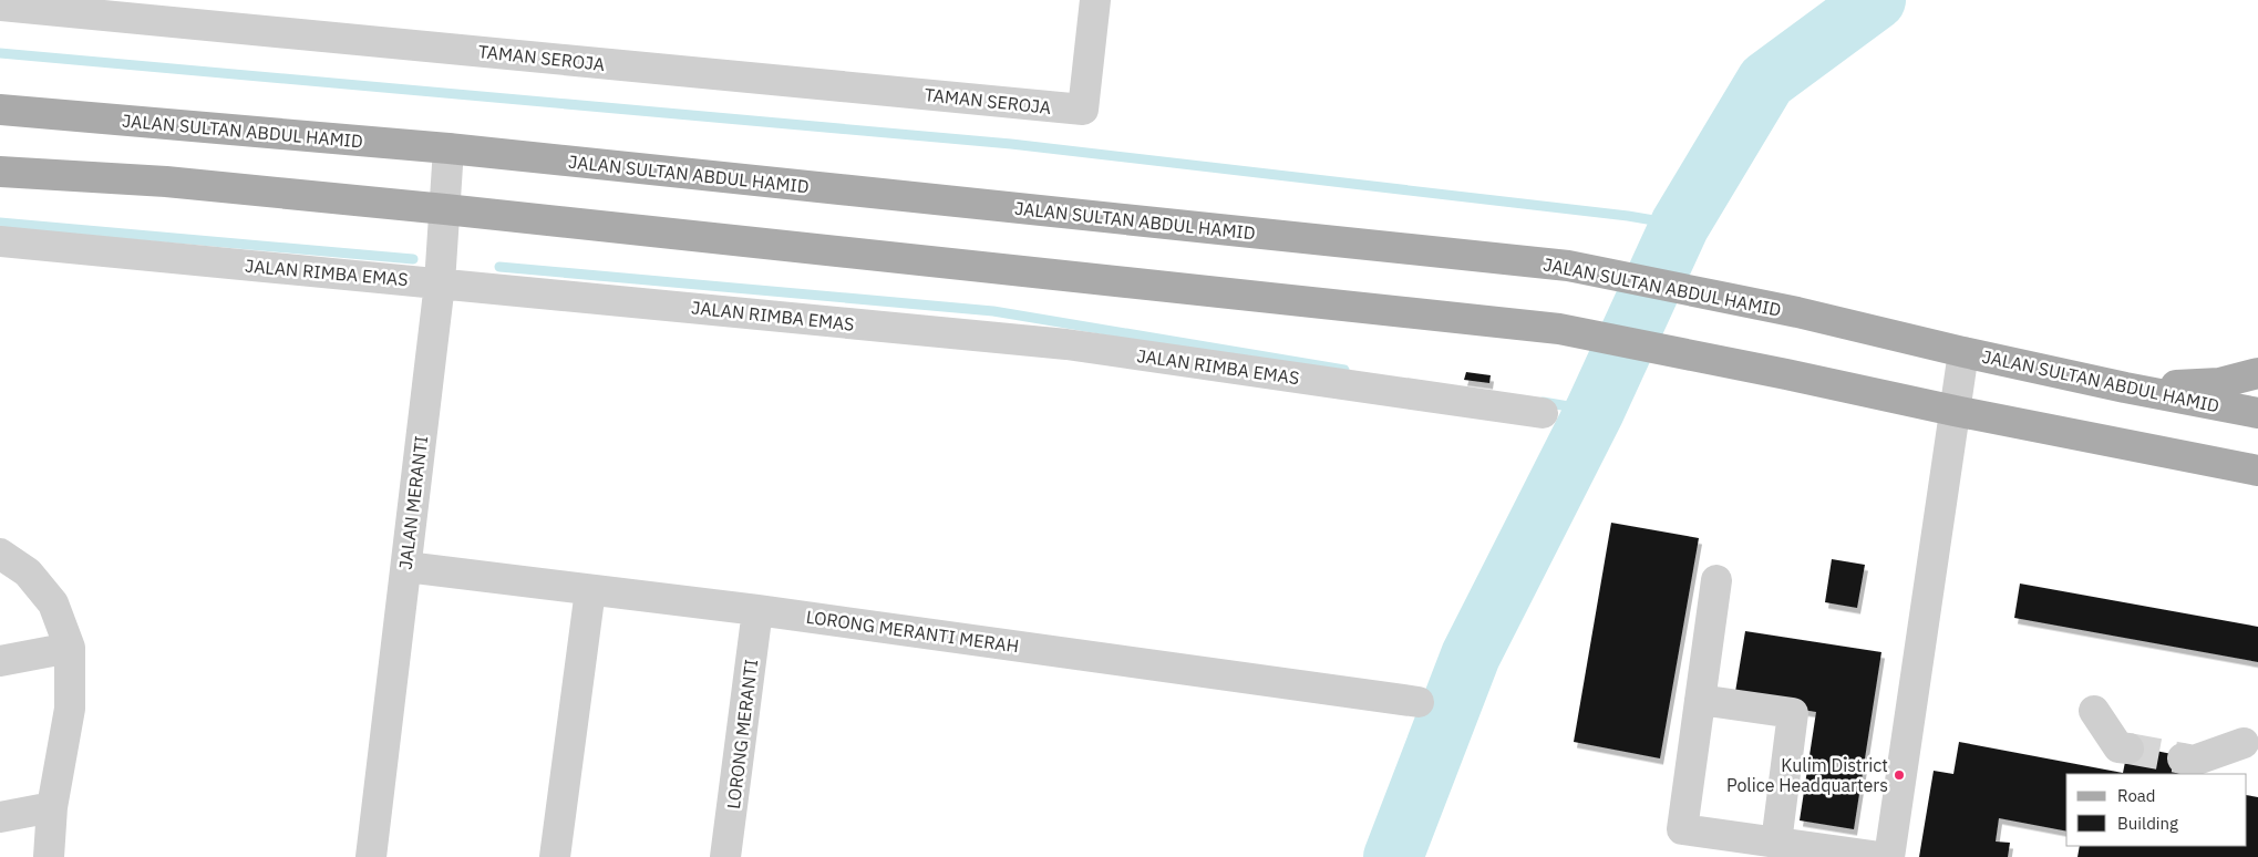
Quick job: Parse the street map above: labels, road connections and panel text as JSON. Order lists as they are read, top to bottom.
{
  "streets": {
    "main road": ["JALAN SULTAN ABDUL HAMID"],
    "street": [
      "TAMAN SEROJA",
      "JALAN RIMBA EMAS",
      "JALAN MERANTI",
      "LORONG MERANTI MERAH",
      "LORONG MERANTI"
    ]
  },
  "crossings": [
    ["JALAN SULTAN ABDUL HAMID", "JALAN MERANTI"],
    ["JALAN RIMBA EMAS", "JALAN MERANTI"],
    ["JALAN MERANTI", "LORONG MERANTI MERAH"],
    ["LORONG MERANTI MERAH", "LORONG MERANTI"]
  ],
  "places": ["Kulim District Police Headquarters"],
  "legend": ["Road", "Building"]
}
